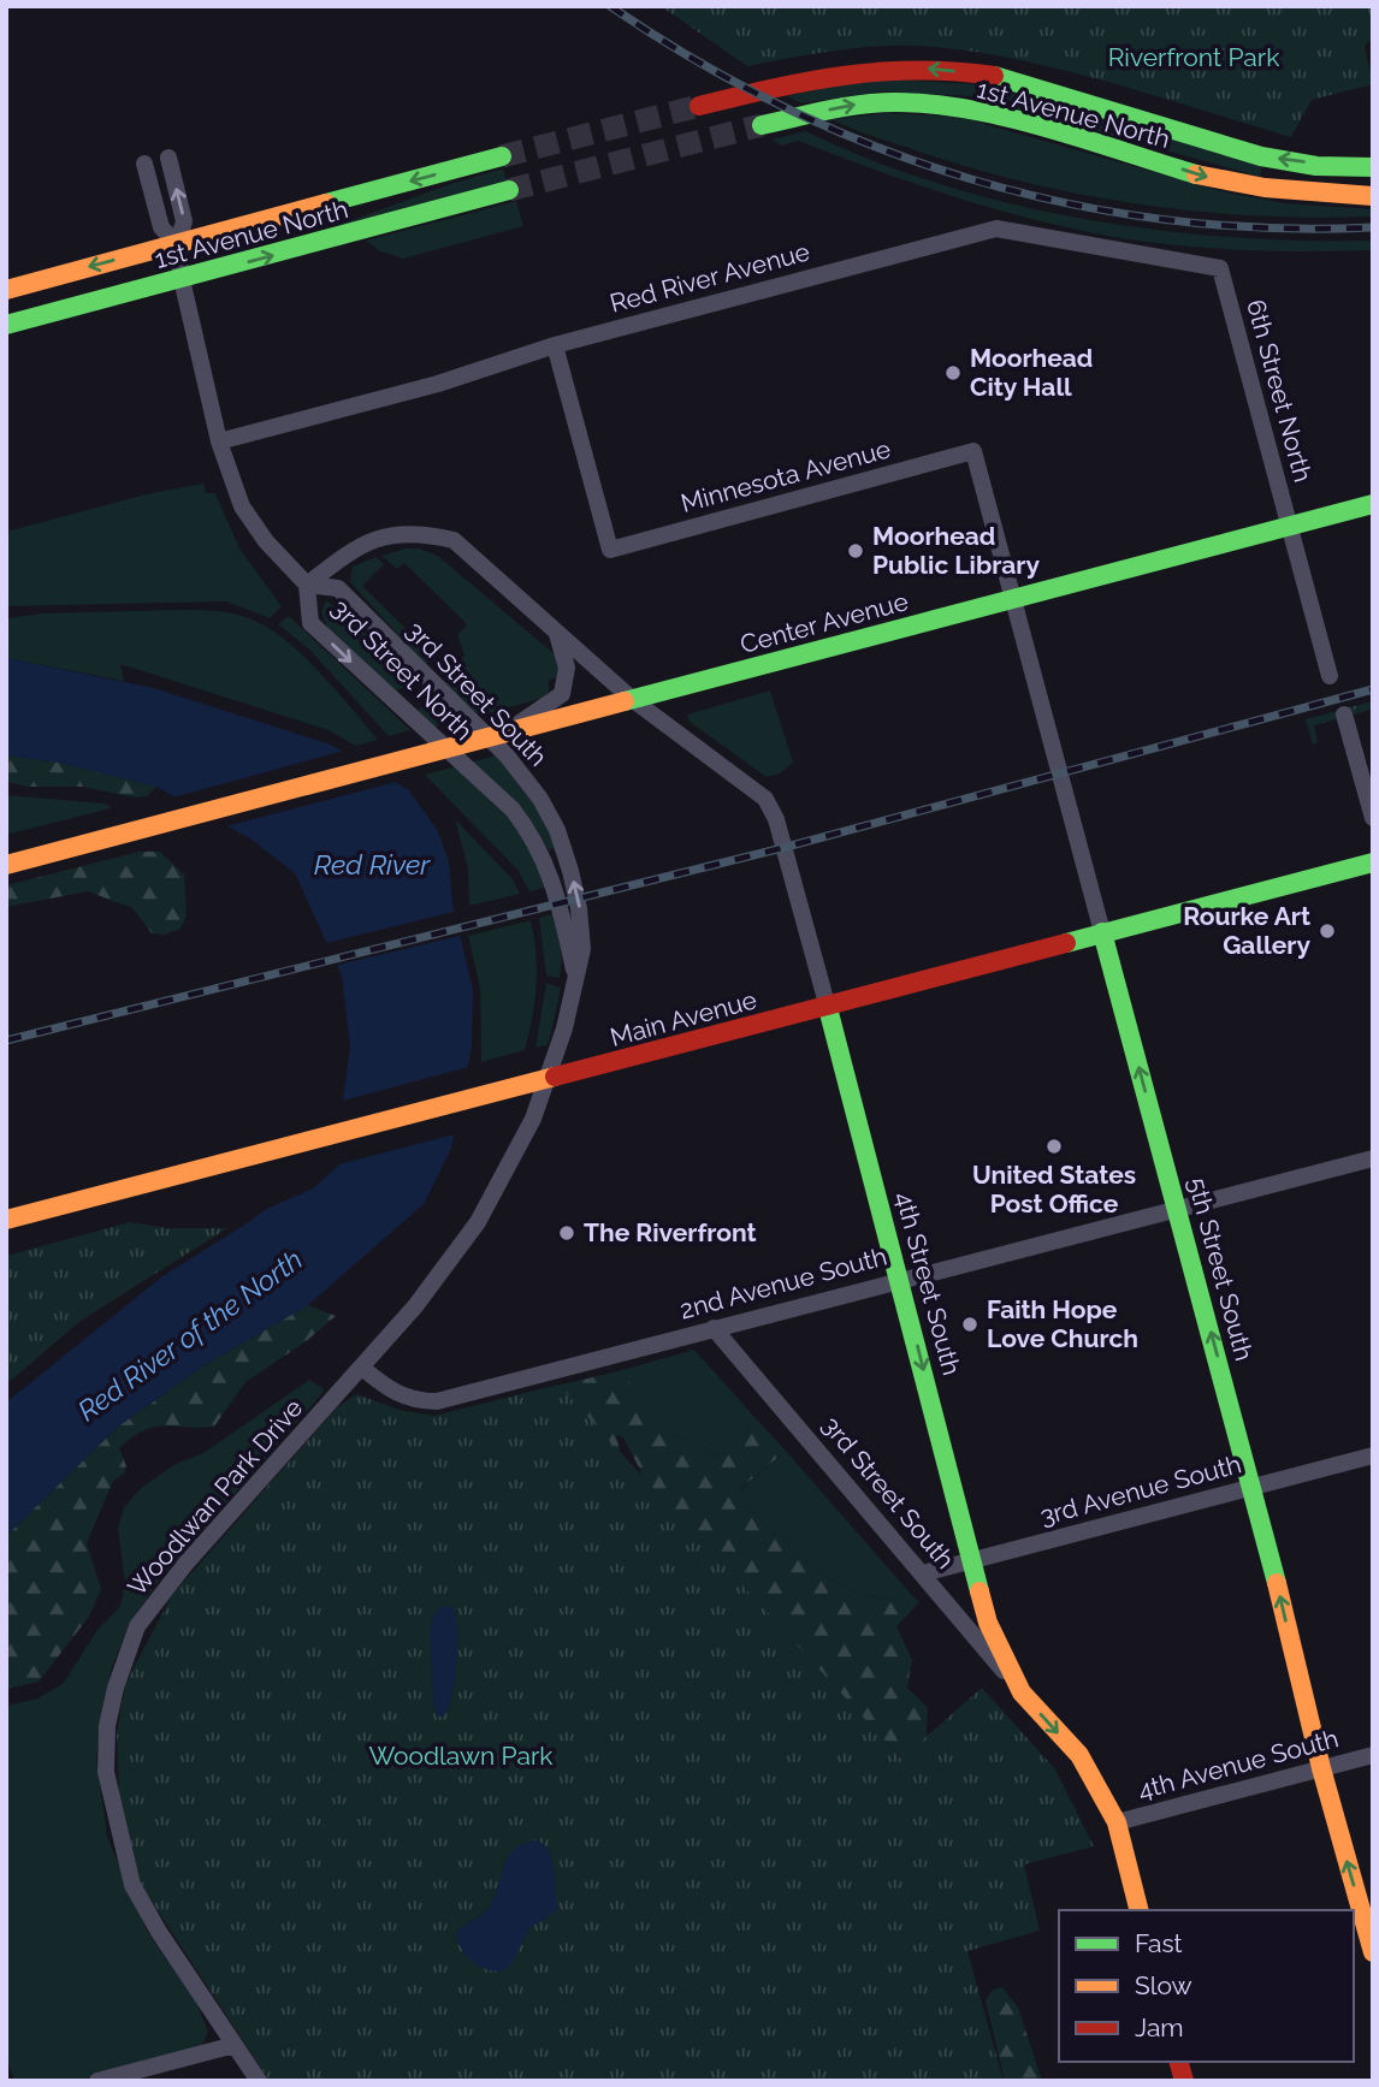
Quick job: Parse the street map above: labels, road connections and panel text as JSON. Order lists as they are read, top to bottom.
{
  "streets": {
    "main road": [
      "1st Avenue North",
      "Center Avenue",
      "Main Avenue",
      "5th Street South",
      "4th Street South"
    ],
    "street": [
      "Red River Avenue",
      "6th Street North",
      "Minnesota Avenue",
      "3rd Street North",
      "3rd Street South",
      "2nd Avenue South",
      "3rd Avenue South",
      "Woodlwan Park Drive",
      "4th Avenue South"
    ]
  },
  "crossings": [
    ["1st Avenue North", "3rd Street North"],
    ["Red River Avenue", "6th Street North"],
    ["Red River Avenue", "Minnesota Avenue"],
    ["Red River Avenue", "3rd Street North"],
    ["6th Street North", "Center Avenue"],
    ["Minnesota Avenue", "5th Street South"],
    ["Center Avenue", "5th Street South"],
    ["Center Avenue", "4th Street South"],
    ["3rd Street North", "3rd Street South"],
    ["3rd Street North", "4th Street South"],
    ["3rd Street South", "2nd Avenue South"],
    ["3rd Street South", "4th Street South"],
    ["3rd Street South", "3rd Avenue South"],
    ["3rd Street South", "Woodlwan Park Drive"],
    ["Main Avenue", "5th Street South"],
    ["Main Avenue", "4th Street South"],
    ["5th Street South", "2nd Avenue South"],
    ["5th Street South", "3rd Avenue South"],
    ["5th Street South", "4th Avenue South"],
    ["2nd Avenue South", "4th Street South"],
    ["2nd Avenue South", "Woodlwan Park Drive"],
    ["4th Street South", "3rd Avenue South"],
    ["4th Street South", "4th Avenue South"]
  ],
  "one_way": ["5th Street South"],
  "water": ["Red River", "Red River of the North"],
  "parks": ["Riverfront Park", "Woodlawn Park"],
  "places": [
    "Moorhead City Hall",
    "Moorhead Public Library",
    "Rourke Art Gallery",
    "United States Post Office",
    "The Riverfront",
    "Faith Hope Love Church"
  ],
  "legend": ["Fast", "Slow", "Jam"]
}
